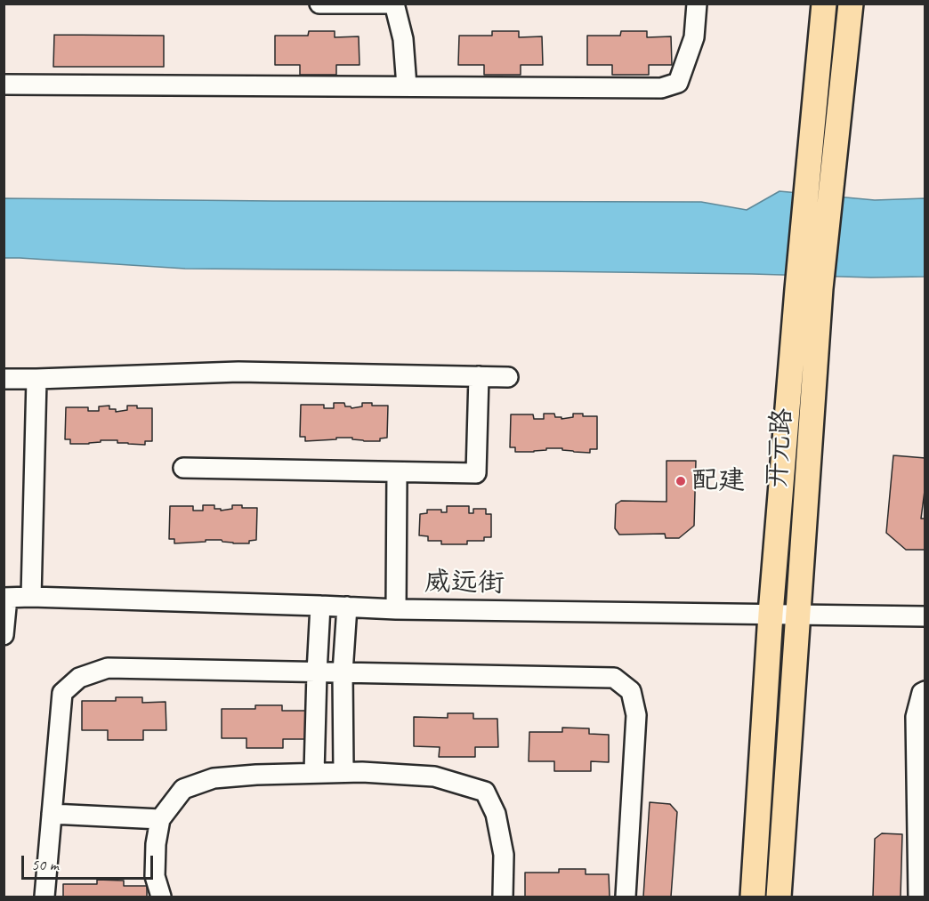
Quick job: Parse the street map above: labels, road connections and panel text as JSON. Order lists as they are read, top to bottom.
{
  "streets": {
    "main road": ["开元路"],
    "street": ["威远街"]
  },
  "crossings": [
    ["开元路", "威远街"]
  ],
  "places": ["配建"],
  "scale_bar": "50 m"
}
